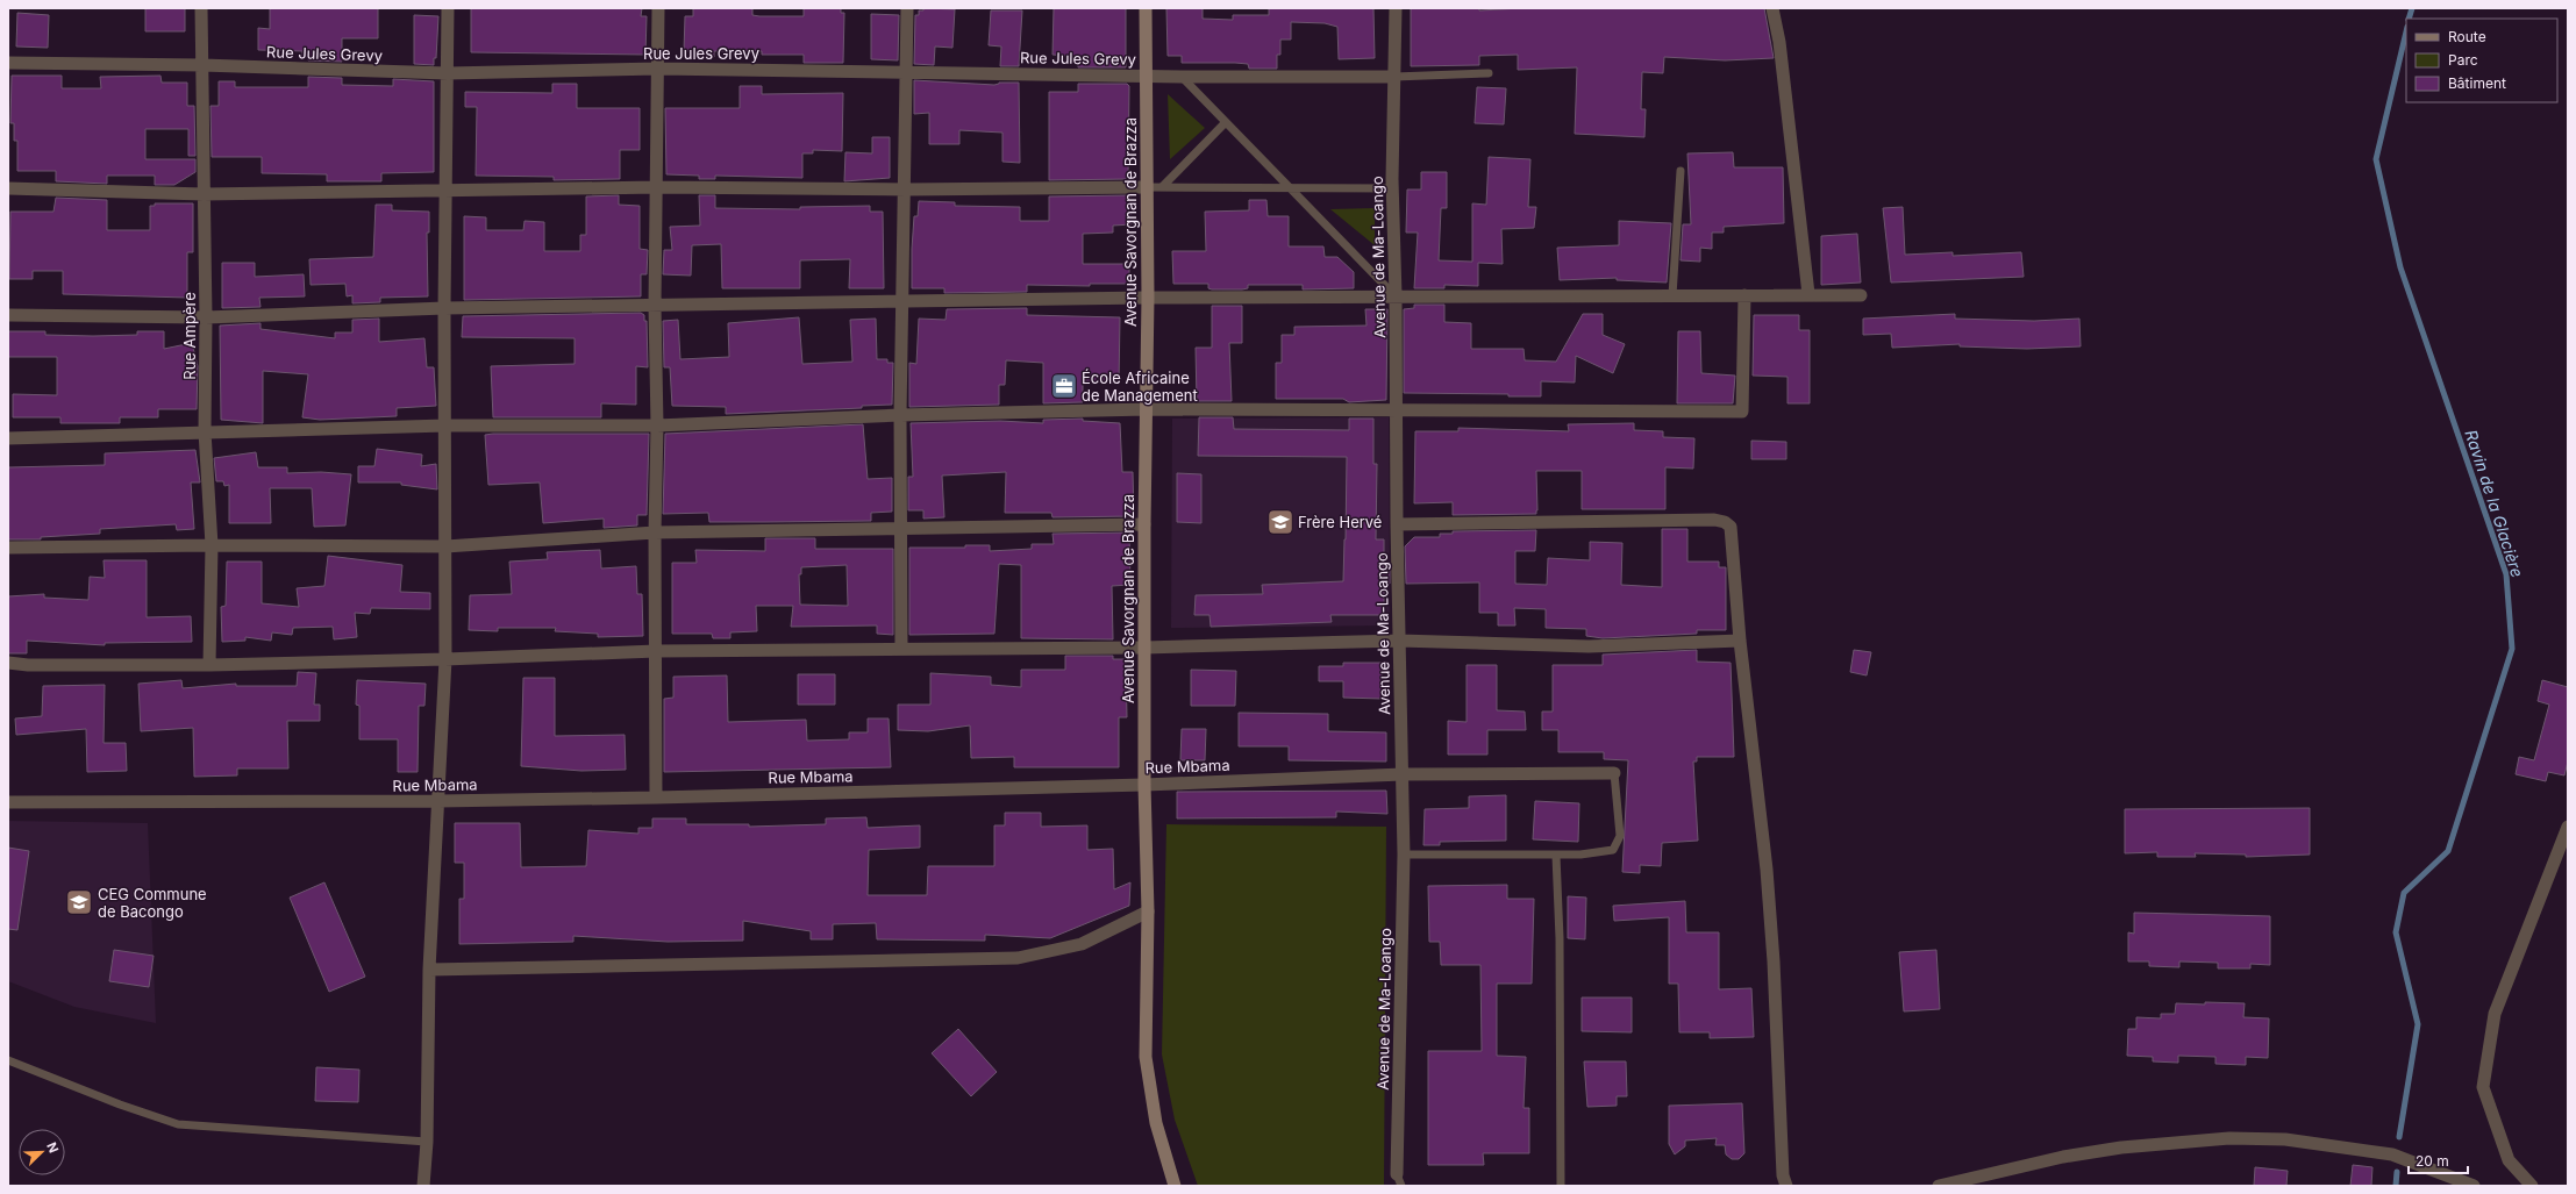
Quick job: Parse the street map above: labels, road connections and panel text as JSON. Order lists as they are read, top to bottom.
{
  "streets": {
    "main road": ["Avenue Savorgnan de Brazza"],
    "street": [
      "Rue Jules Grevy",
      "Avenue de Ma-Loango",
      "Rue Ampère",
      "Rue Mbama"
    ]
  },
  "crossings": [
    ["Rue Jules Grevy", "Avenue Savorgnan de Brazza"],
    ["Rue Jules Grevy", "Avenue de Ma-Loango"],
    ["Rue Jules Grevy", "Rue Ampère"],
    ["Avenue Savorgnan de Brazza", "Rue Mbama"],
    ["Avenue de Ma-Loango", "Rue Mbama"]
  ],
  "water": ["Ravin de la Glacière"],
  "places": {
    "office": ["École Africaine de Management"],
    "school or university": ["Frère Hervé", "CEG Commune de Bacongo"]
  },
  "legend": ["Route", "Parc", "Bâtiment"],
  "scale_bar": "20 m",
  "north": "top right"
}
